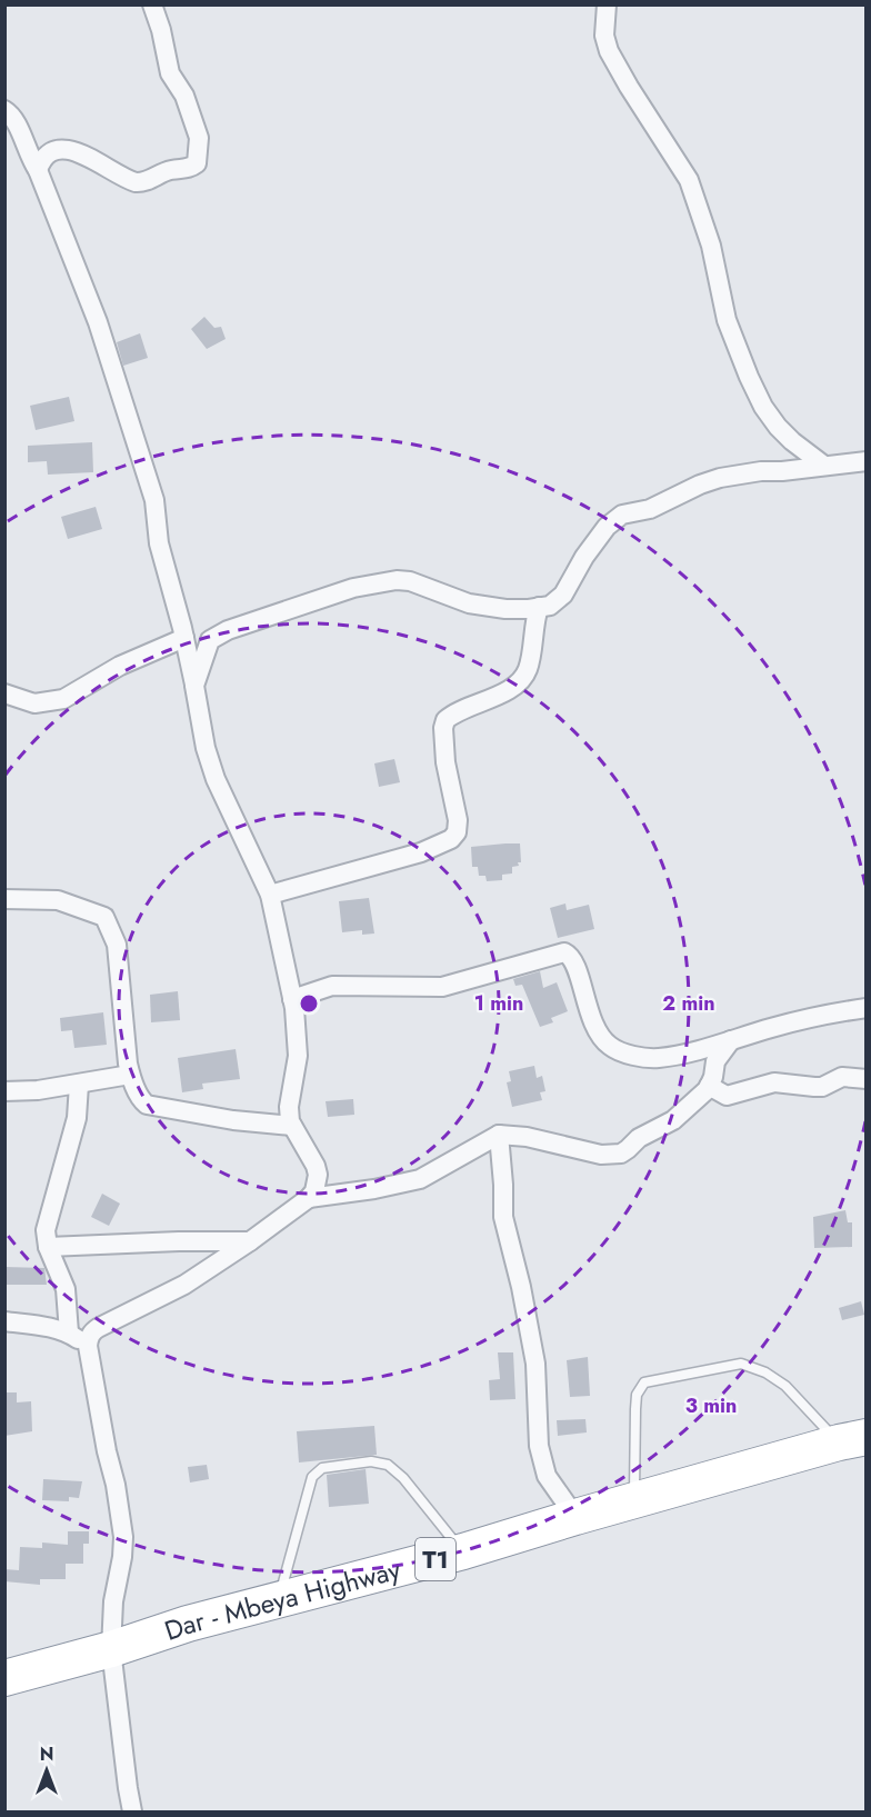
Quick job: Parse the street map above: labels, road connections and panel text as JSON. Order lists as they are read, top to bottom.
{
  "streets": {
    "highway": ["T1", "Dar - Mbeya Highway"]
  },
  "north": "top",
  "rings": ["1 min", "2 min", "3 min"]
}
